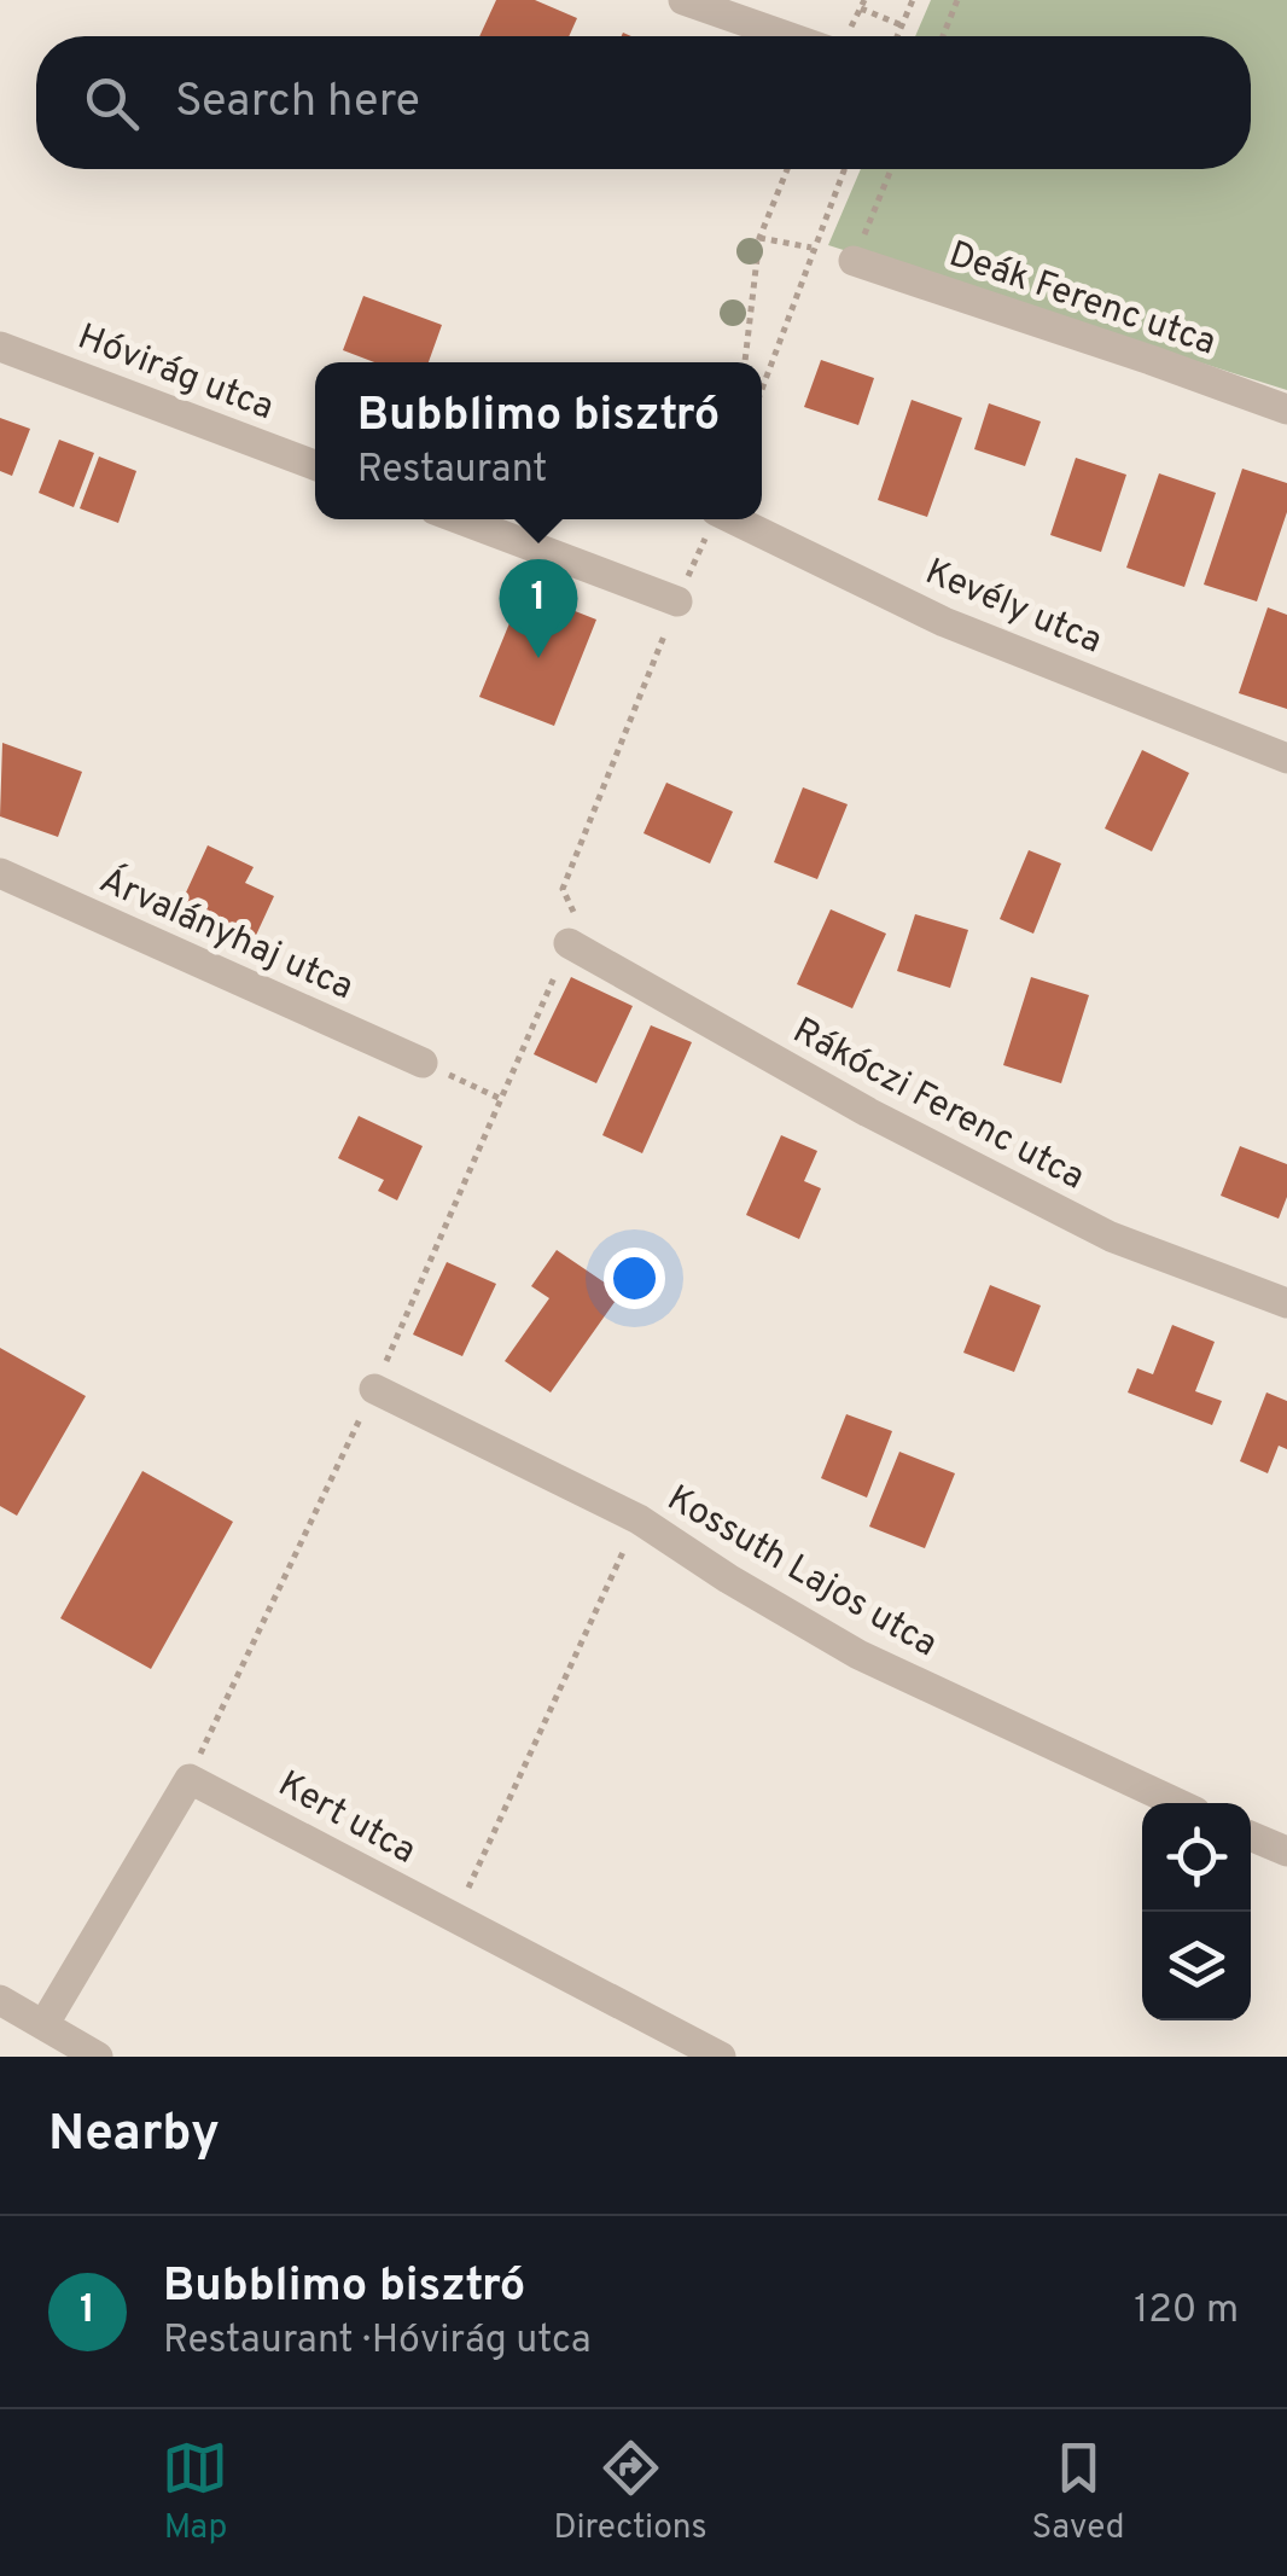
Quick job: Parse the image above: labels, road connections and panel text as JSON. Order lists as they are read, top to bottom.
{
  "streets": {
    "street": [
      "Deák Ferenc utca",
      "Hóvirág utca",
      "Kevély utca",
      "Árvalányhaj utca",
      "Rákóczi Ferenc utca",
      "Kossuth Lajos utca",
      "Kert utca"
    ]
  },
  "page": {
    "search": "Search here",
    "popup": ["Bubblimo bisztró", "Restaurant"],
    "pins": "1",
    "heading": "Nearby",
    "list": [
      {
        "mark": "1",
        "name": "Bubblimo bisztró",
        "note": "Restaurant · Hóvirág utca",
        "value": "120 m"
      }
    ],
    "nav": ["Map", "Directions", "Saved"]
  }
}
